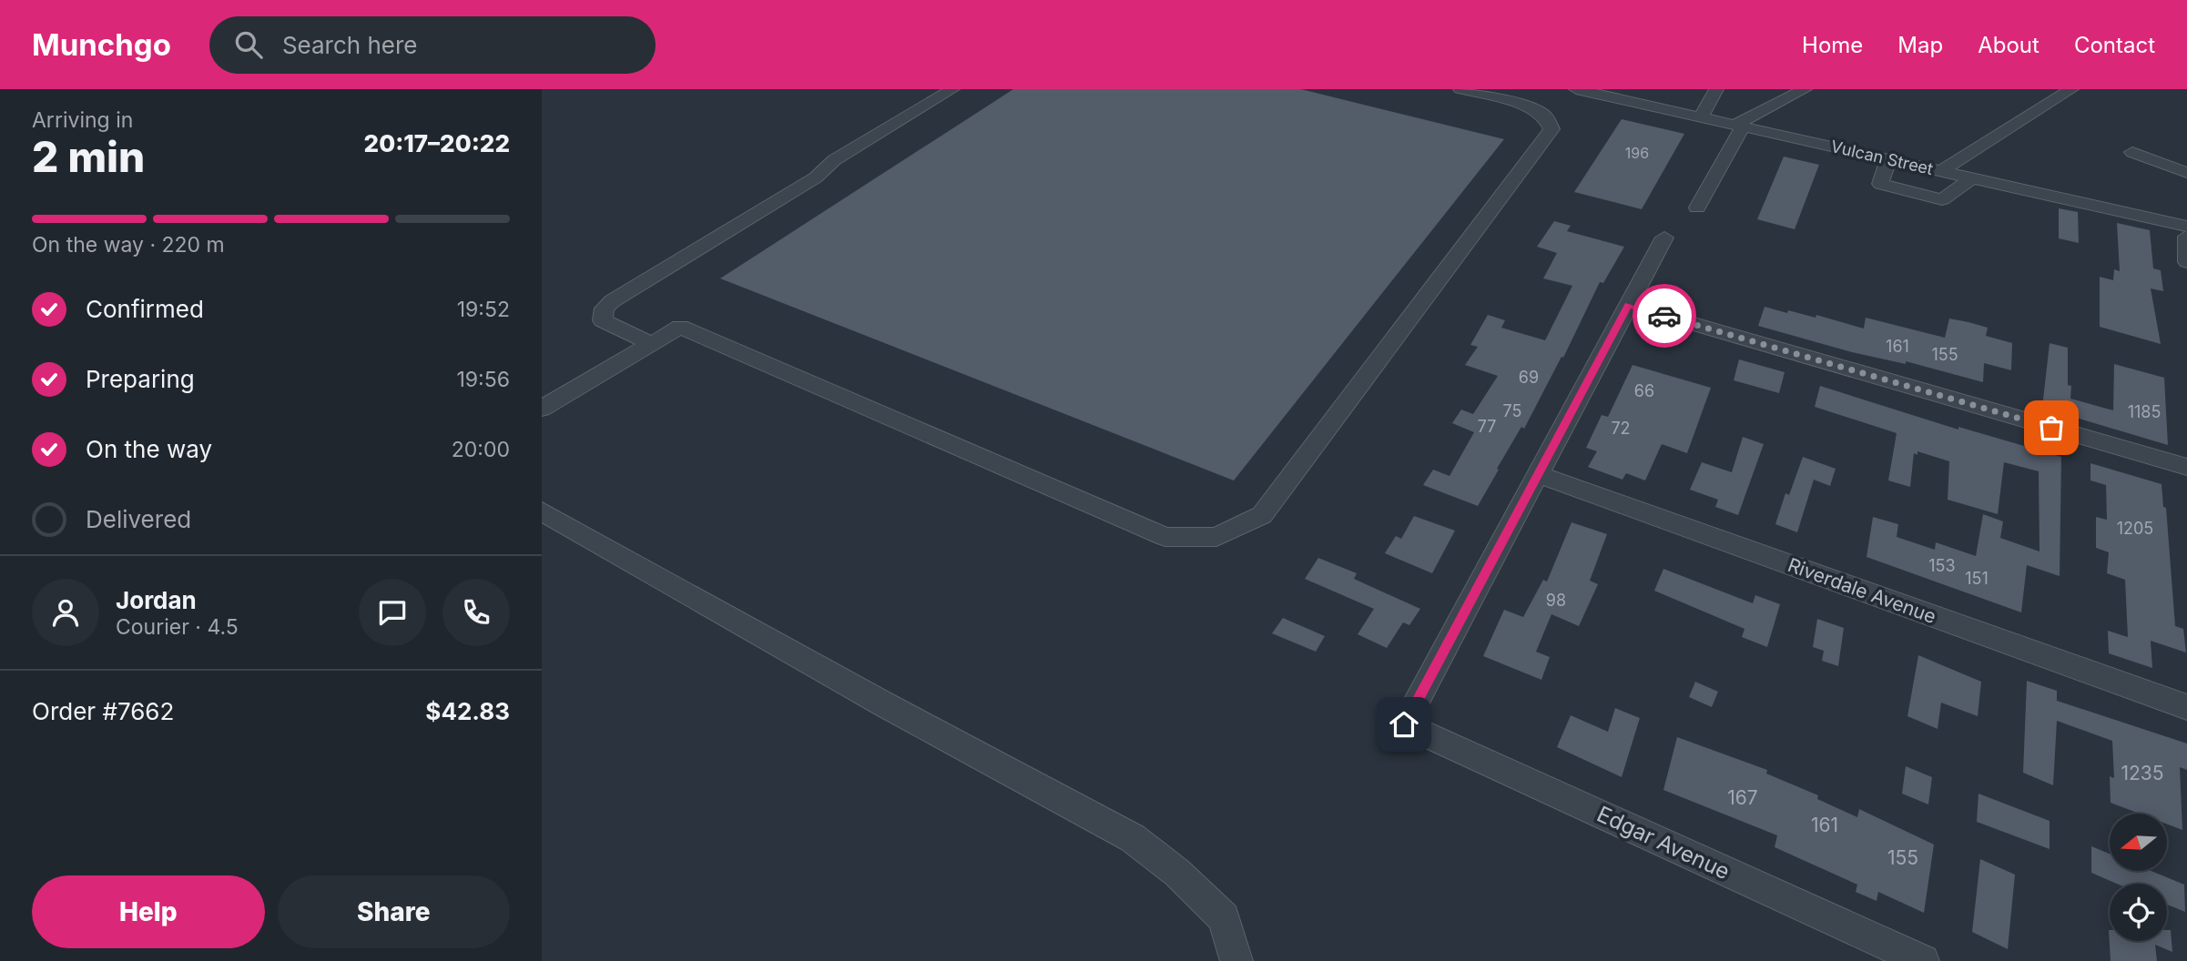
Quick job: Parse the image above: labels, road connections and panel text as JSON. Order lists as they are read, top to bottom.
{
  "streets": {
    "street": ["Vulcan Street", "Riverdale Avenue", "Edgar Avenue"]
  },
  "crossings": [
    ["Riverdale Avenue", "Edgar Avenue"]
  ],
  "house_numbers": [
    "196",
    "161",
    "155",
    "69",
    "66",
    "75",
    "1185",
    "77",
    "72",
    "1205",
    "153",
    "151",
    "98",
    "1235",
    "167",
    "161",
    "155"
  ],
  "north": "left",
  "page": {
    "header": "Munchgo",
    "search": "Search here",
    "nav": [
      "Home",
      "Map",
      "About",
      "Contact"
    ],
    "heading": ["2 min", "Arriving in", "20:17–20:22"],
    "panel": [
      "Jordan",
      "Courier · 4.5",
      "Order #7662",
      "$42.83"
    ],
    "bar": "On the way · 220 m",
    "list": [
      ["Confirmed", "19:52"],
      ["Preparing", "19:56"],
      ["On the way", "20:00"],
      "Delivered"
    ],
    "buttons": ["Help", "Share"]
  }
}
